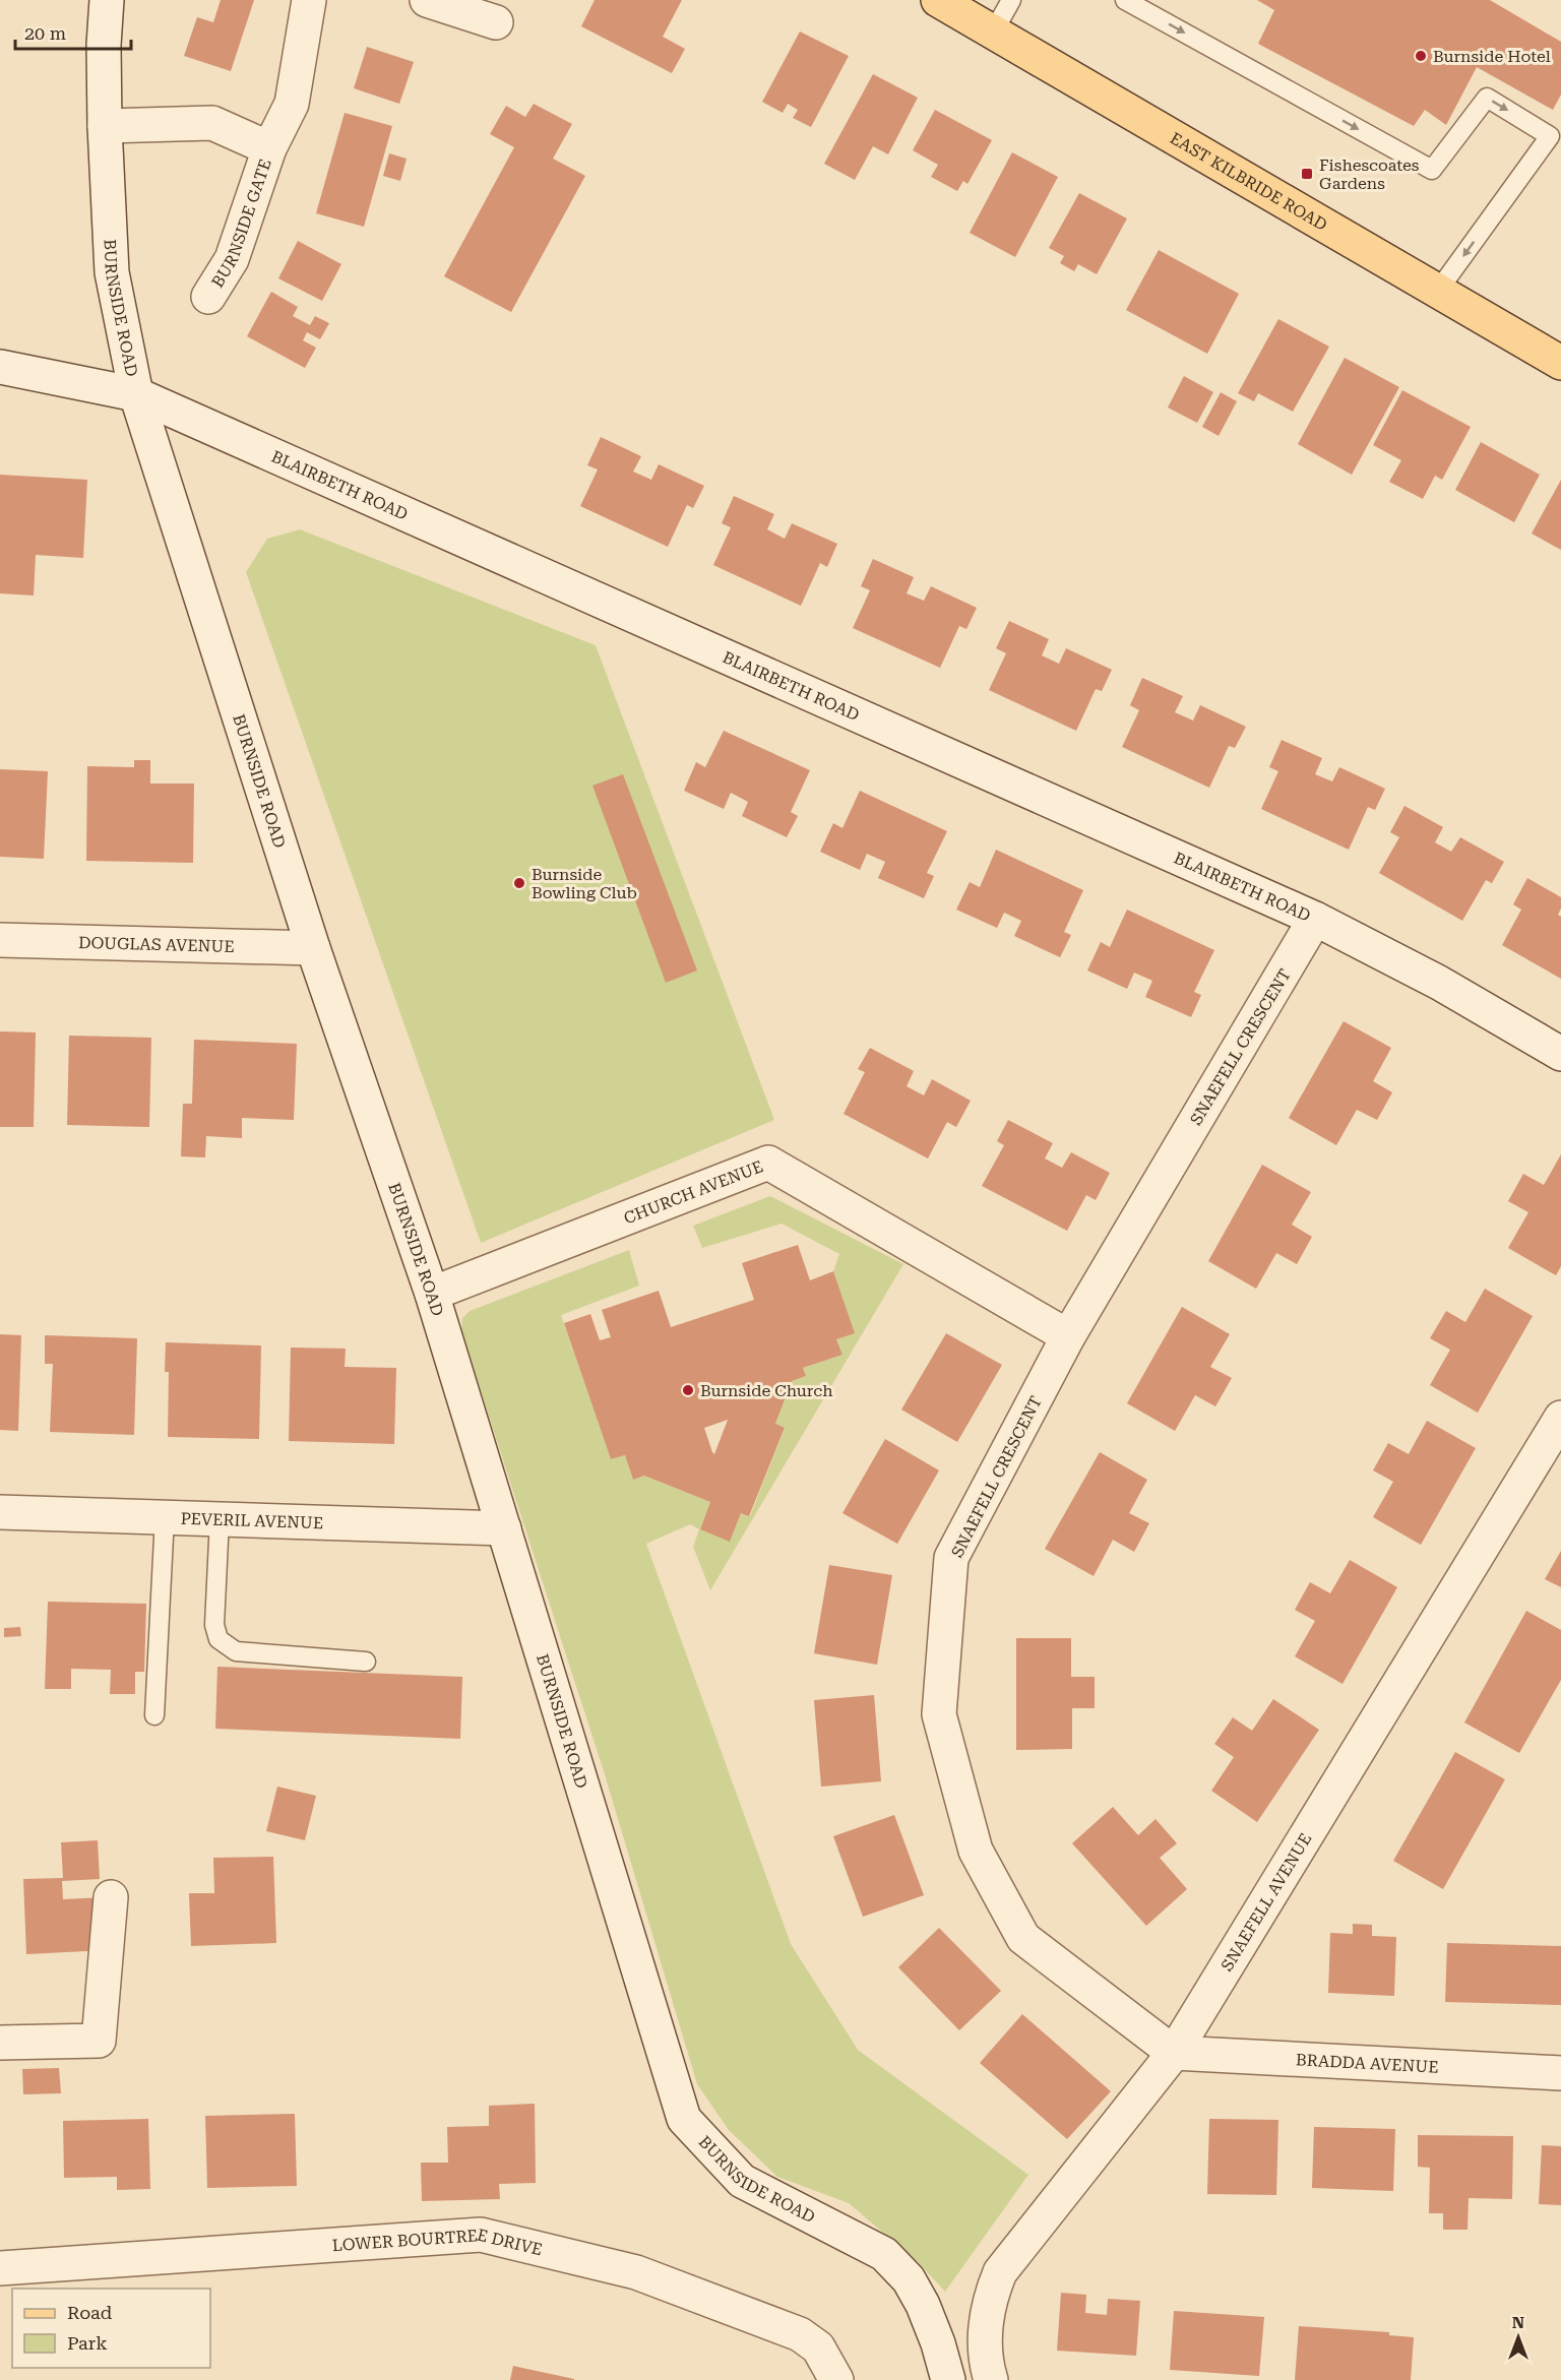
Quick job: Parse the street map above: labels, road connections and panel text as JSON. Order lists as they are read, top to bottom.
{
  "streets": {
    "main road": ["EAST KILBRIDE ROAD"],
    "street": [
      "BURNSIDE GATE",
      "BURNSIDE ROAD",
      "BLAIRBETH ROAD",
      "DOUGLAS AVENUE",
      "SNAEFELL CRESCENT",
      "CHURCH AVENUE",
      "PEVERIL AVENUE",
      "SNAEFELL AVENUE",
      "BRADDA AVENUE",
      "LOWER BOURTREE DRIVE"
    ]
  },
  "crossings": [
    ["BURNSIDE GATE", "BURNSIDE ROAD"],
    ["BURNSIDE ROAD", "BLAIRBETH ROAD"],
    ["BURNSIDE ROAD", "DOUGLAS AVENUE"],
    ["BURNSIDE ROAD", "CHURCH AVENUE"],
    ["BURNSIDE ROAD", "PEVERIL AVENUE"],
    ["BLAIRBETH ROAD", "SNAEFELL CRESCENT"],
    ["SNAEFELL CRESCENT", "CHURCH AVENUE"],
    ["SNAEFELL CRESCENT", "SNAEFELL AVENUE"],
    ["SNAEFELL CRESCENT", "BRADDA AVENUE"],
    ["SNAEFELL AVENUE", "BRADDA AVENUE"]
  ],
  "places": {
    "other": ["Burnside Hotel", "Burnside Bowling Club", "Burnside Church"],
    "transit": ["Fishescoates Gardens"]
  },
  "legend": ["Road", "Park"],
  "scale_bar": "20 m",
  "north": "top"
}
